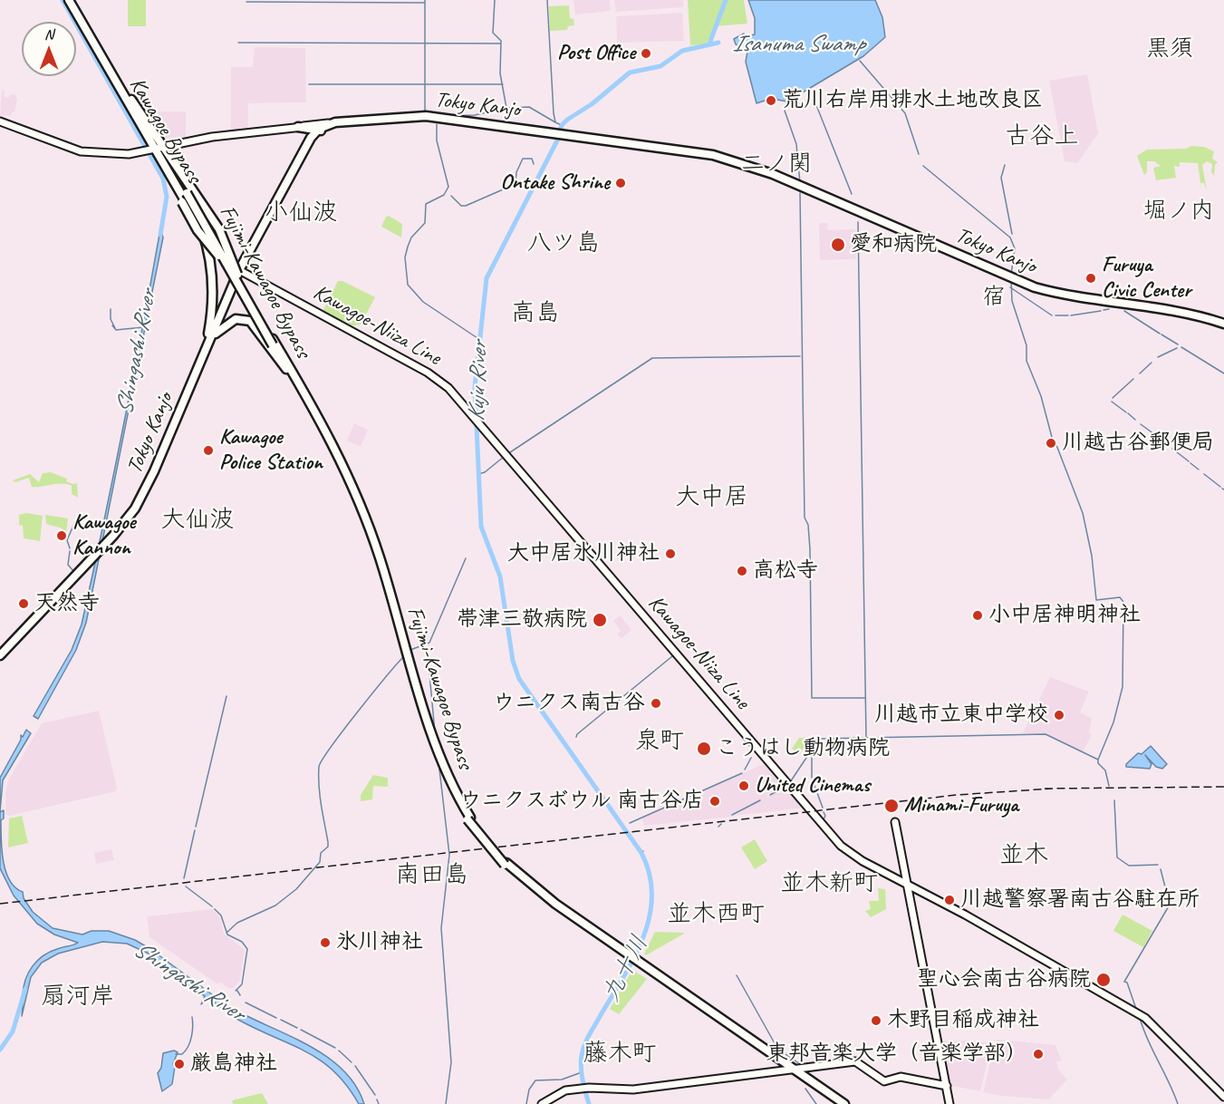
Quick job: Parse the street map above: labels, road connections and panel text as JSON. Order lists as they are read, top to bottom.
{
  "streets": {
    "highway": ["Tokyo Kanjo", "Kawagoe Bypass", "Fujimi-Kawagoe Bypass"],
    "main road": ["Kawagoe-Niiza Line"]
  },
  "crossings": [
    ["Tokyo Kanjo", "Kawagoe Bypass"],
    ["Tokyo Kanjo", "Kawagoe-Niiza Line"],
    ["Kawagoe Bypass", "Fujimi-Kawagoe Bypass"]
  ],
  "districts": [
    "黒須",
    "古谷上",
    "二ノ関",
    "堀ノ内",
    "小仙波",
    "八ツ島",
    "宿",
    "高島",
    "大中居",
    "大仙波",
    "泉町",
    "並木",
    "南田島",
    "並木新町",
    "並木西町",
    "扇河岸",
    "藤木町"
  ],
  "water": [
    "Isanuma Swamp",
    "Shingashi River",
    "Kuju River",
    "九十川"
  ],
  "places": [
    "Post Office",
    "荒川右岸用排水土地改良区",
    "Ontake Shrine",
    "愛和病院",
    "Furuya Civic Center",
    "川越古谷郵便局",
    "Kawagoe Police Station",
    "Kawagoe Kannon",
    "大中居氷川神社",
    "高松寺",
    "天然寺",
    "小中居神明神社",
    "帯津三敬病院",
    "ウニクス南古谷",
    "川越市立東中学校",
    "こうはし動物病院",
    "United Cinemas",
    "ウニクスボウル 南古谷店",
    "Minami-Furuya",
    "川越警察署南古谷駐在所",
    "氷川神社",
    "聖心会南古谷病院",
    "木野目稲成神社",
    "東邦音楽大学（音楽学部）",
    "厳島神社"
  ],
  "north": "top"
}
